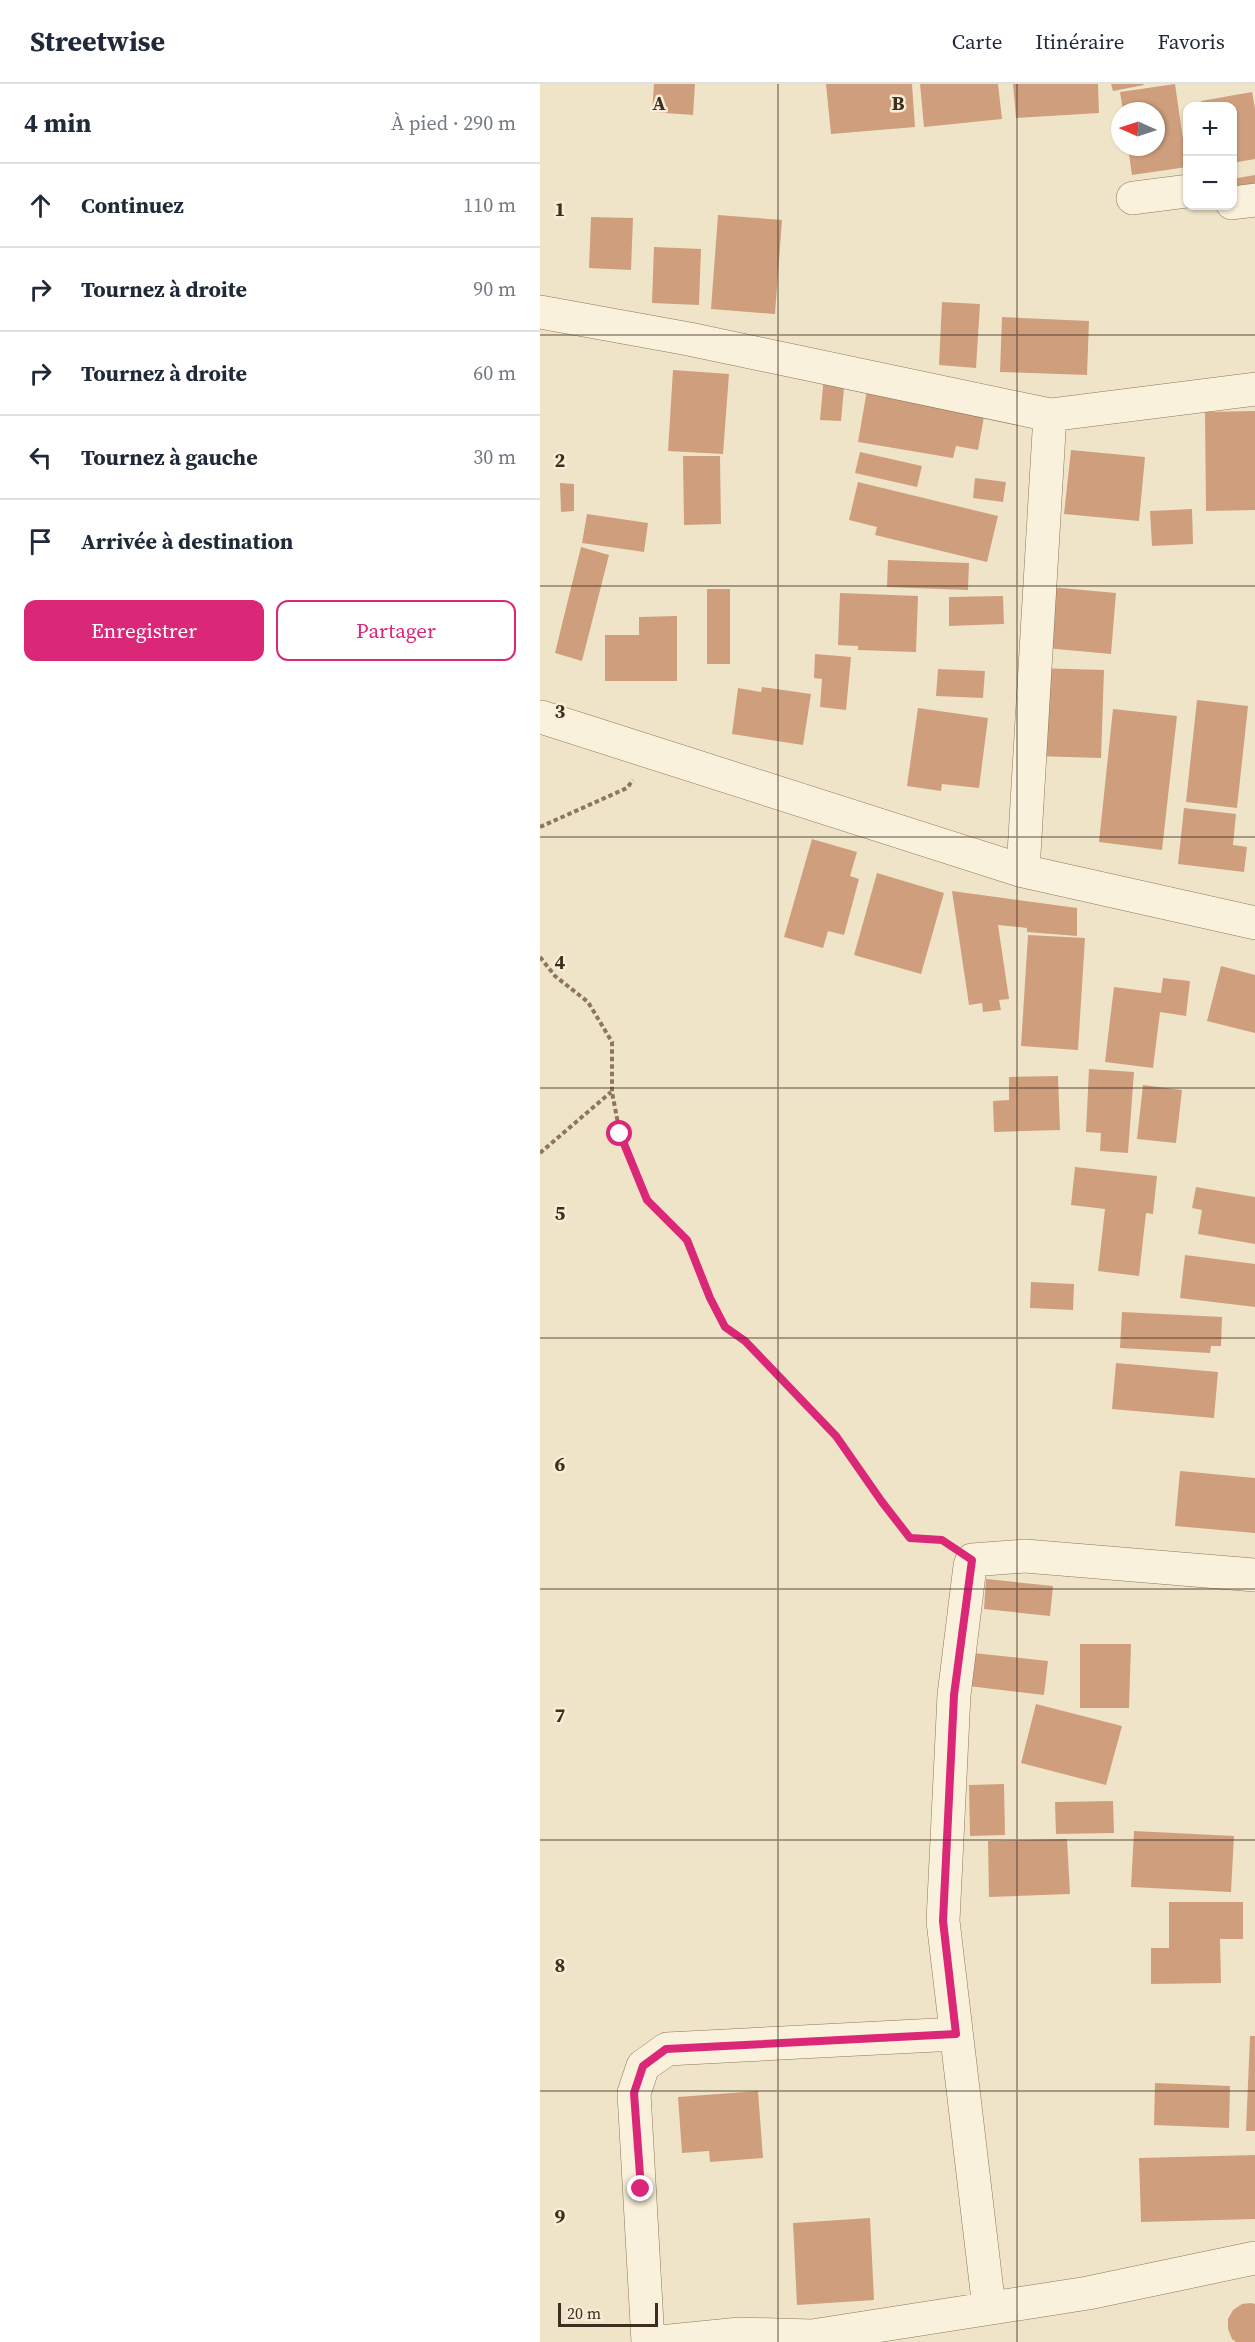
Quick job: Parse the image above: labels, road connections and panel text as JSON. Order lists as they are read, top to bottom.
{
  "scale_bar": "20 m",
  "north": "left",
  "page": {
    "header": "Streetwise",
    "nav": ["Carte", "Itinéraire", "Favoris"],
    "heading": ["4 min", "À pied · 290 m"],
    "map_buttons": ["+", "−"],
    "list": [
      ["Continuez", "110 m"],
      ["Tournez à droite", "90 m"],
      ["Tournez à droite", "60 m"],
      ["Tournez à gauche", "30 m"],
      "Arrivée à destination"
    ],
    "buttons": ["Enregistrer", "Partager"],
    "scale": "20 m"
  },
  "grid": {
    "columns": ["A", "B"],
    "rows": [
      "1",
      "2",
      "3",
      "4",
      "5",
      "6",
      "7",
      "8",
      "9"
    ]
  }
}
